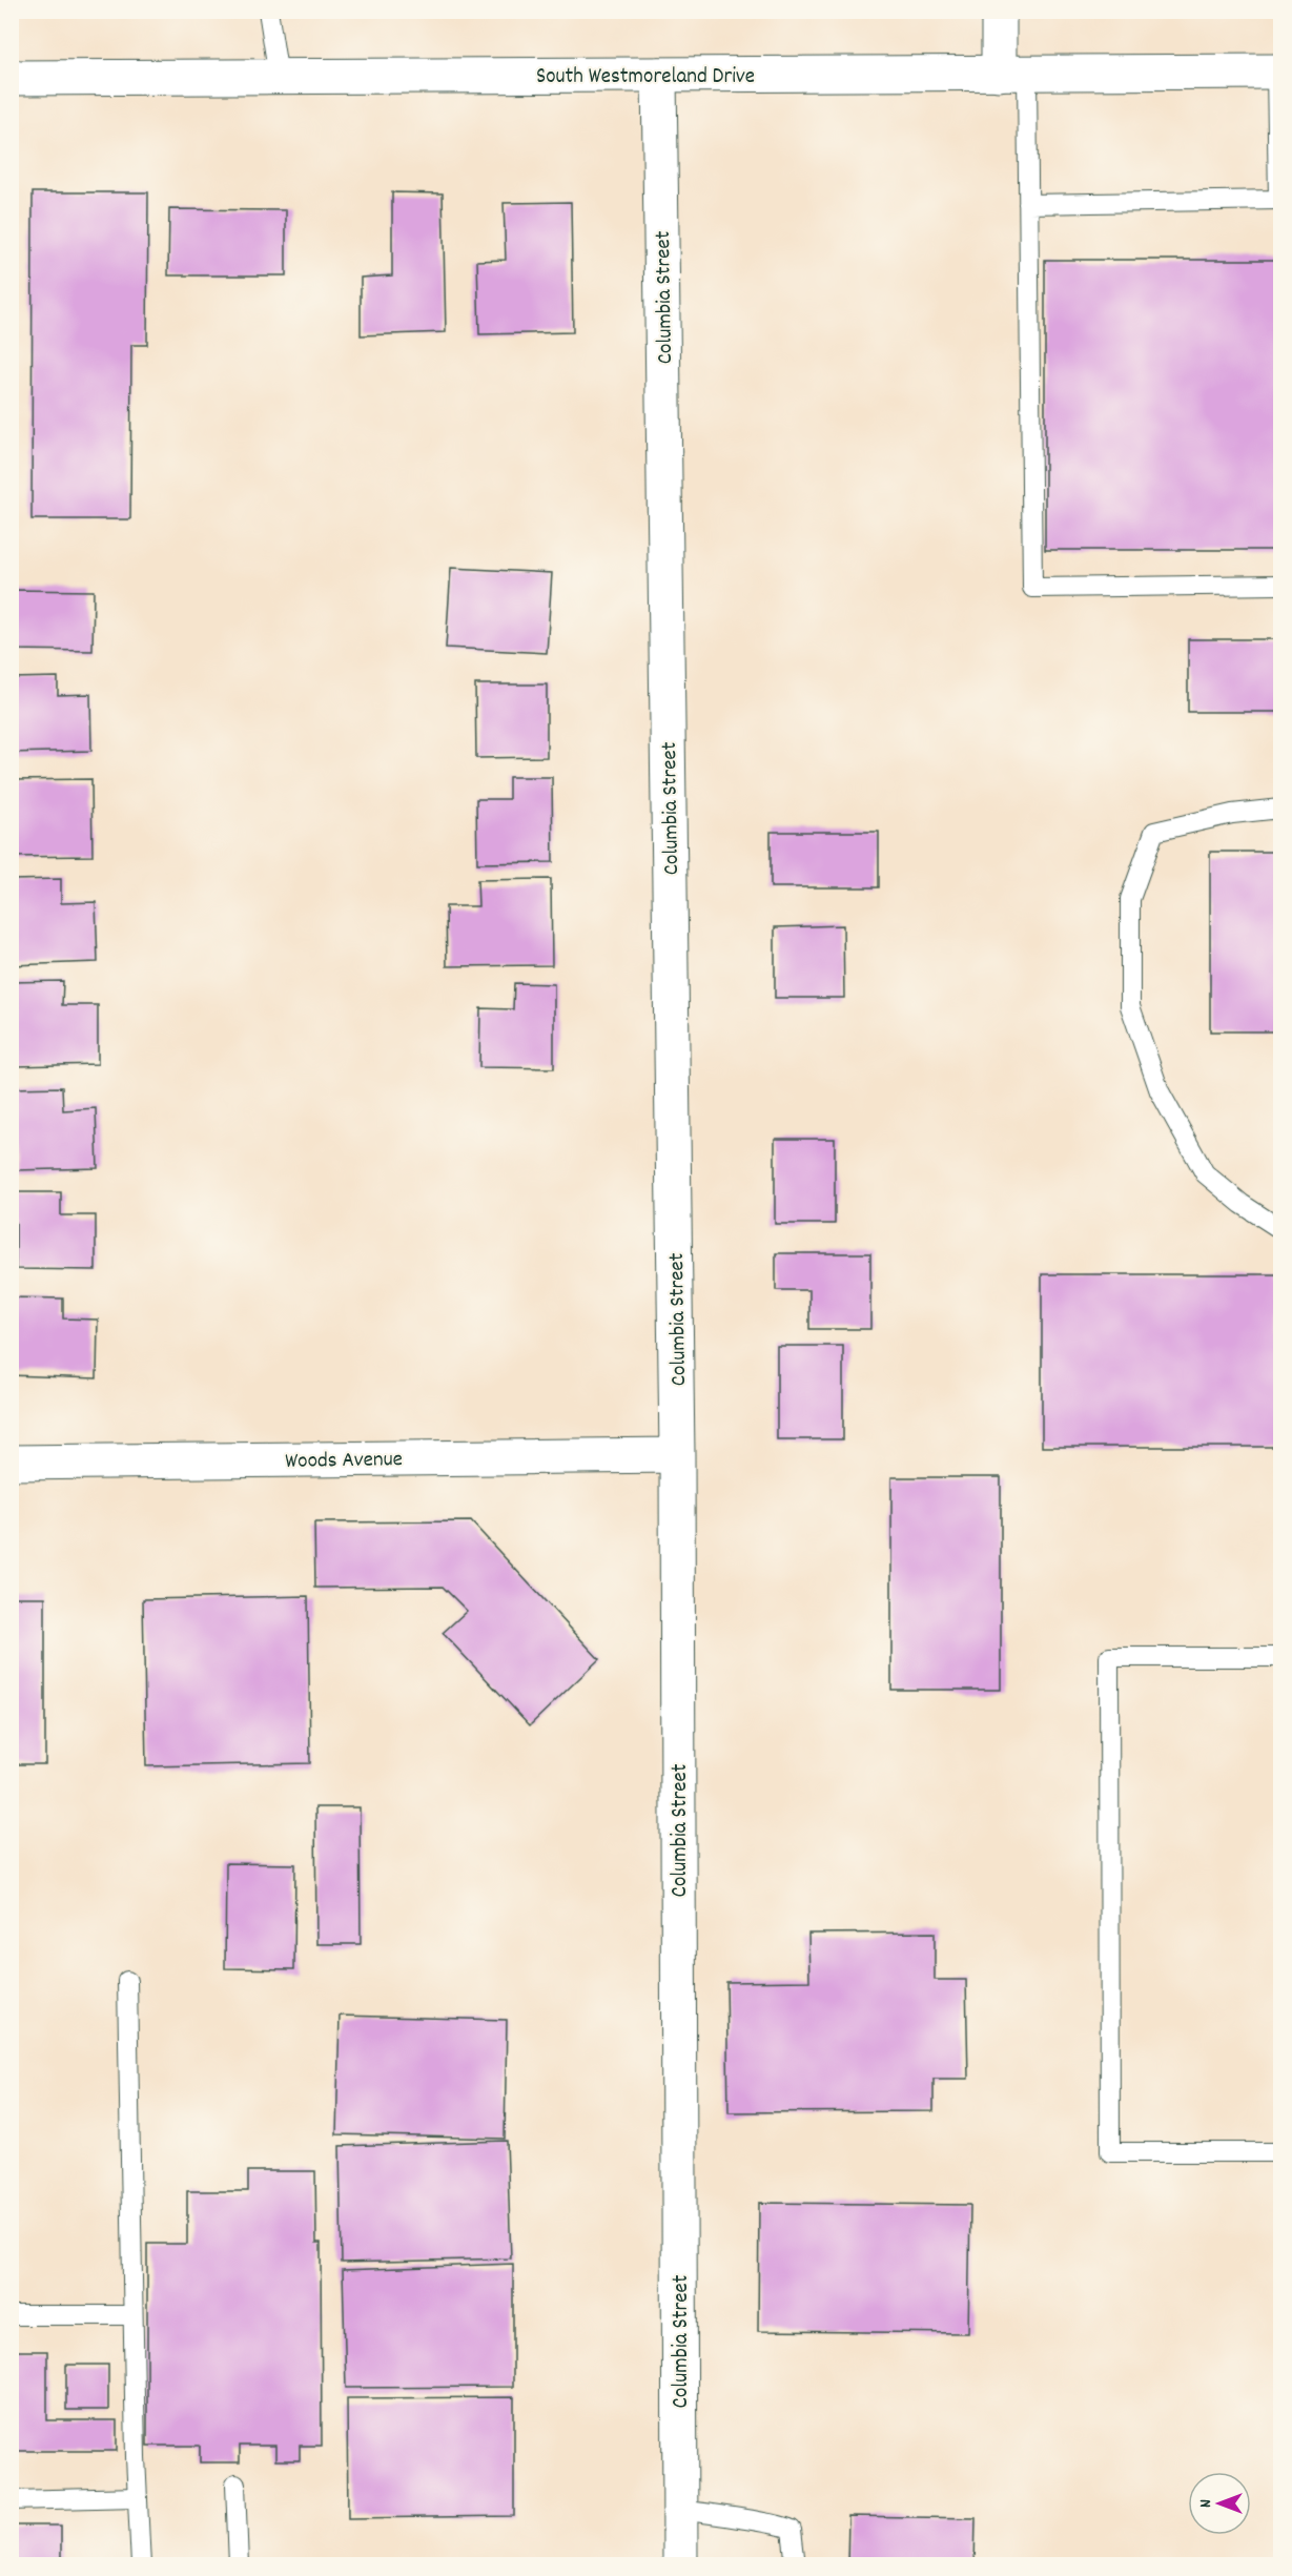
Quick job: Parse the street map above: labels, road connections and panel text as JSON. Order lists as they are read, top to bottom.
{
  "streets": {
    "street": ["South Westmoreland Drive", "Columbia Street", "Woods Avenue"]
  },
  "crossings": [
    ["South Westmoreland Drive", "Columbia Street"],
    ["Columbia Street", "Woods Avenue"]
  ],
  "north": "left"
}
